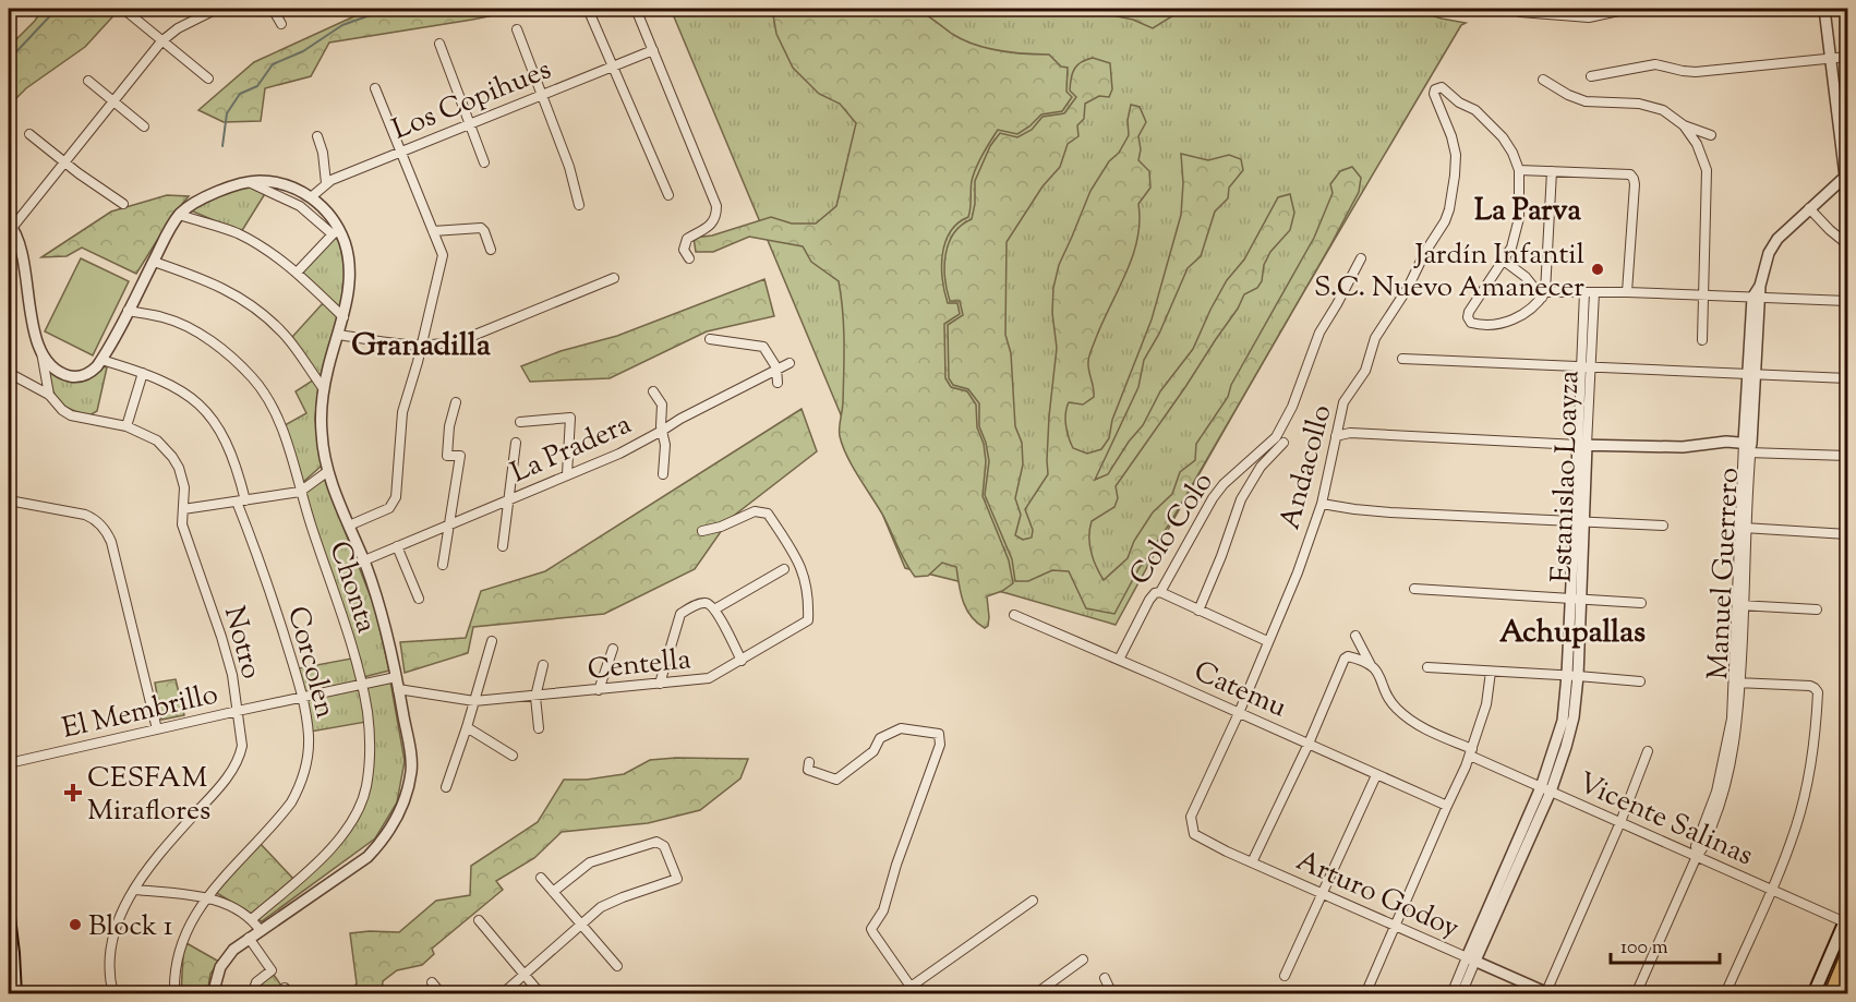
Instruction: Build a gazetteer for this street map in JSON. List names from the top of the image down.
{
  "streets": {
    "street": [
      "Los Copihues",
      "La Pradera",
      "Andacollo",
      "Estanislao Loayza",
      "Colo Colo",
      "Manuel Guerrero",
      "Chonta",
      "Notro",
      "Corcolen",
      "Centella",
      "Catemu",
      "El Membrillo",
      "Vicente Salinas",
      "Arturo Godoy"
    ]
  },
  "crossings": [
    ["Andacollo", "Catemu"],
    ["Andacollo", "Arturo Godoy"],
    ["Estanislao Loayza", "Vicente Salinas"],
    ["Estanislao Loayza", "Arturo Godoy"],
    ["Colo Colo", "Catemu"],
    ["Manuel Guerrero", "Vicente Salinas"],
    ["Chonta", "El Membrillo"],
    ["Notro", "El Membrillo"],
    ["Corcolen", "El Membrillo"]
  ],
  "districts": ["La Parva", "Granadilla", "Achupallas"],
  "places": {
    "other": ["Jardín Infantil S.C. Nuevo Amanecer", "Block 1"],
    "health": ["CESFAM Miraflores"]
  },
  "scale_bar": "100 m"
}
